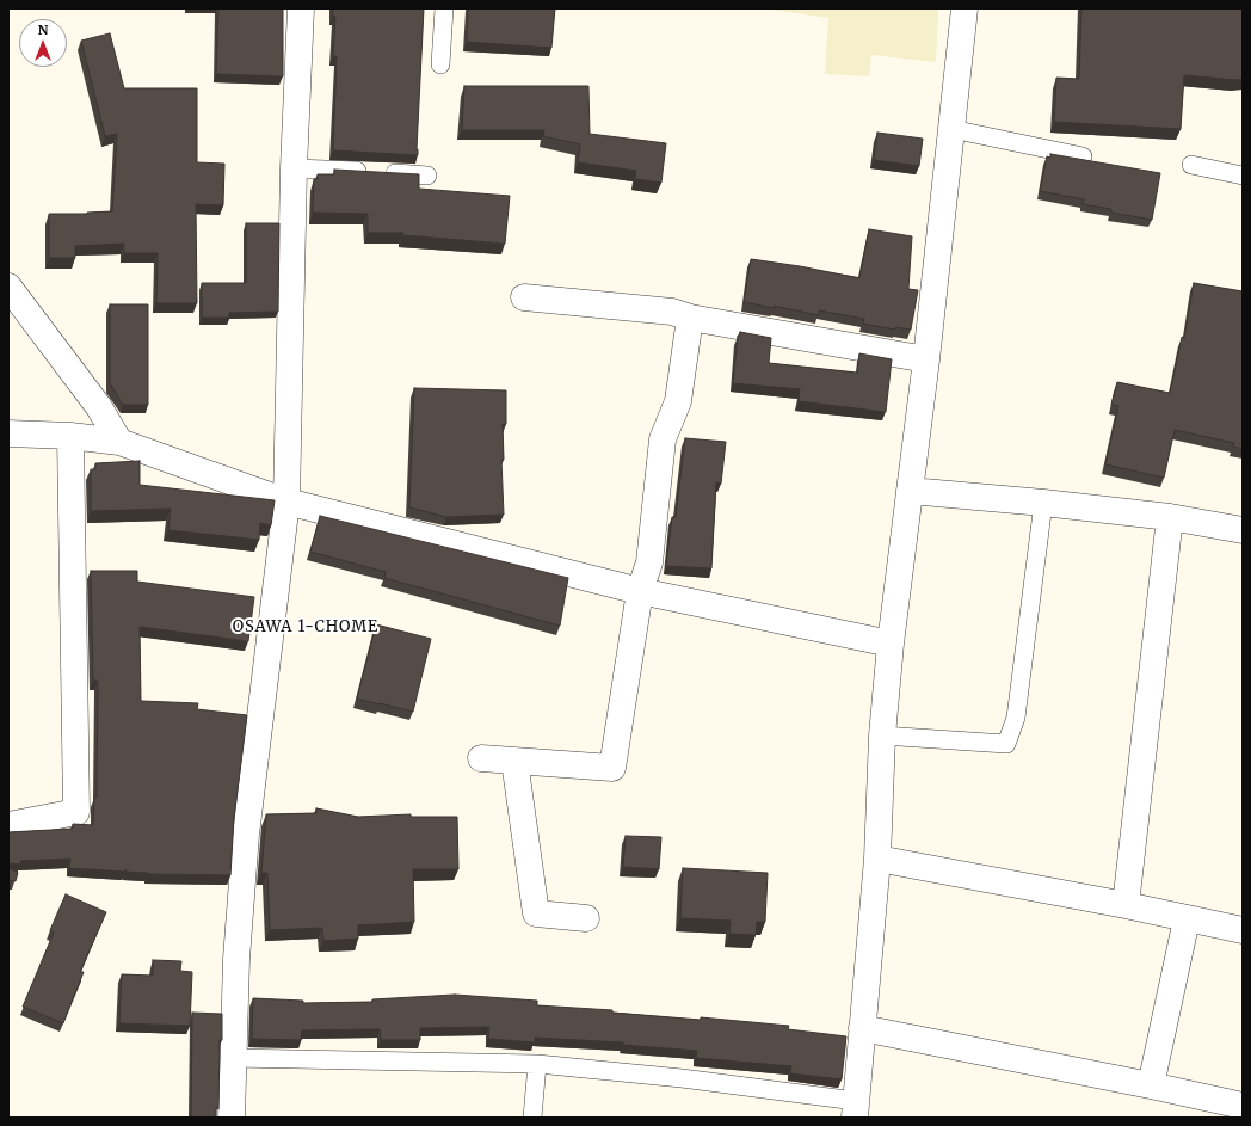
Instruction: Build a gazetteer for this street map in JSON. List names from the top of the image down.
{
  "districts": ["OSAWA 1-CHOME"],
  "north": "top"
}
